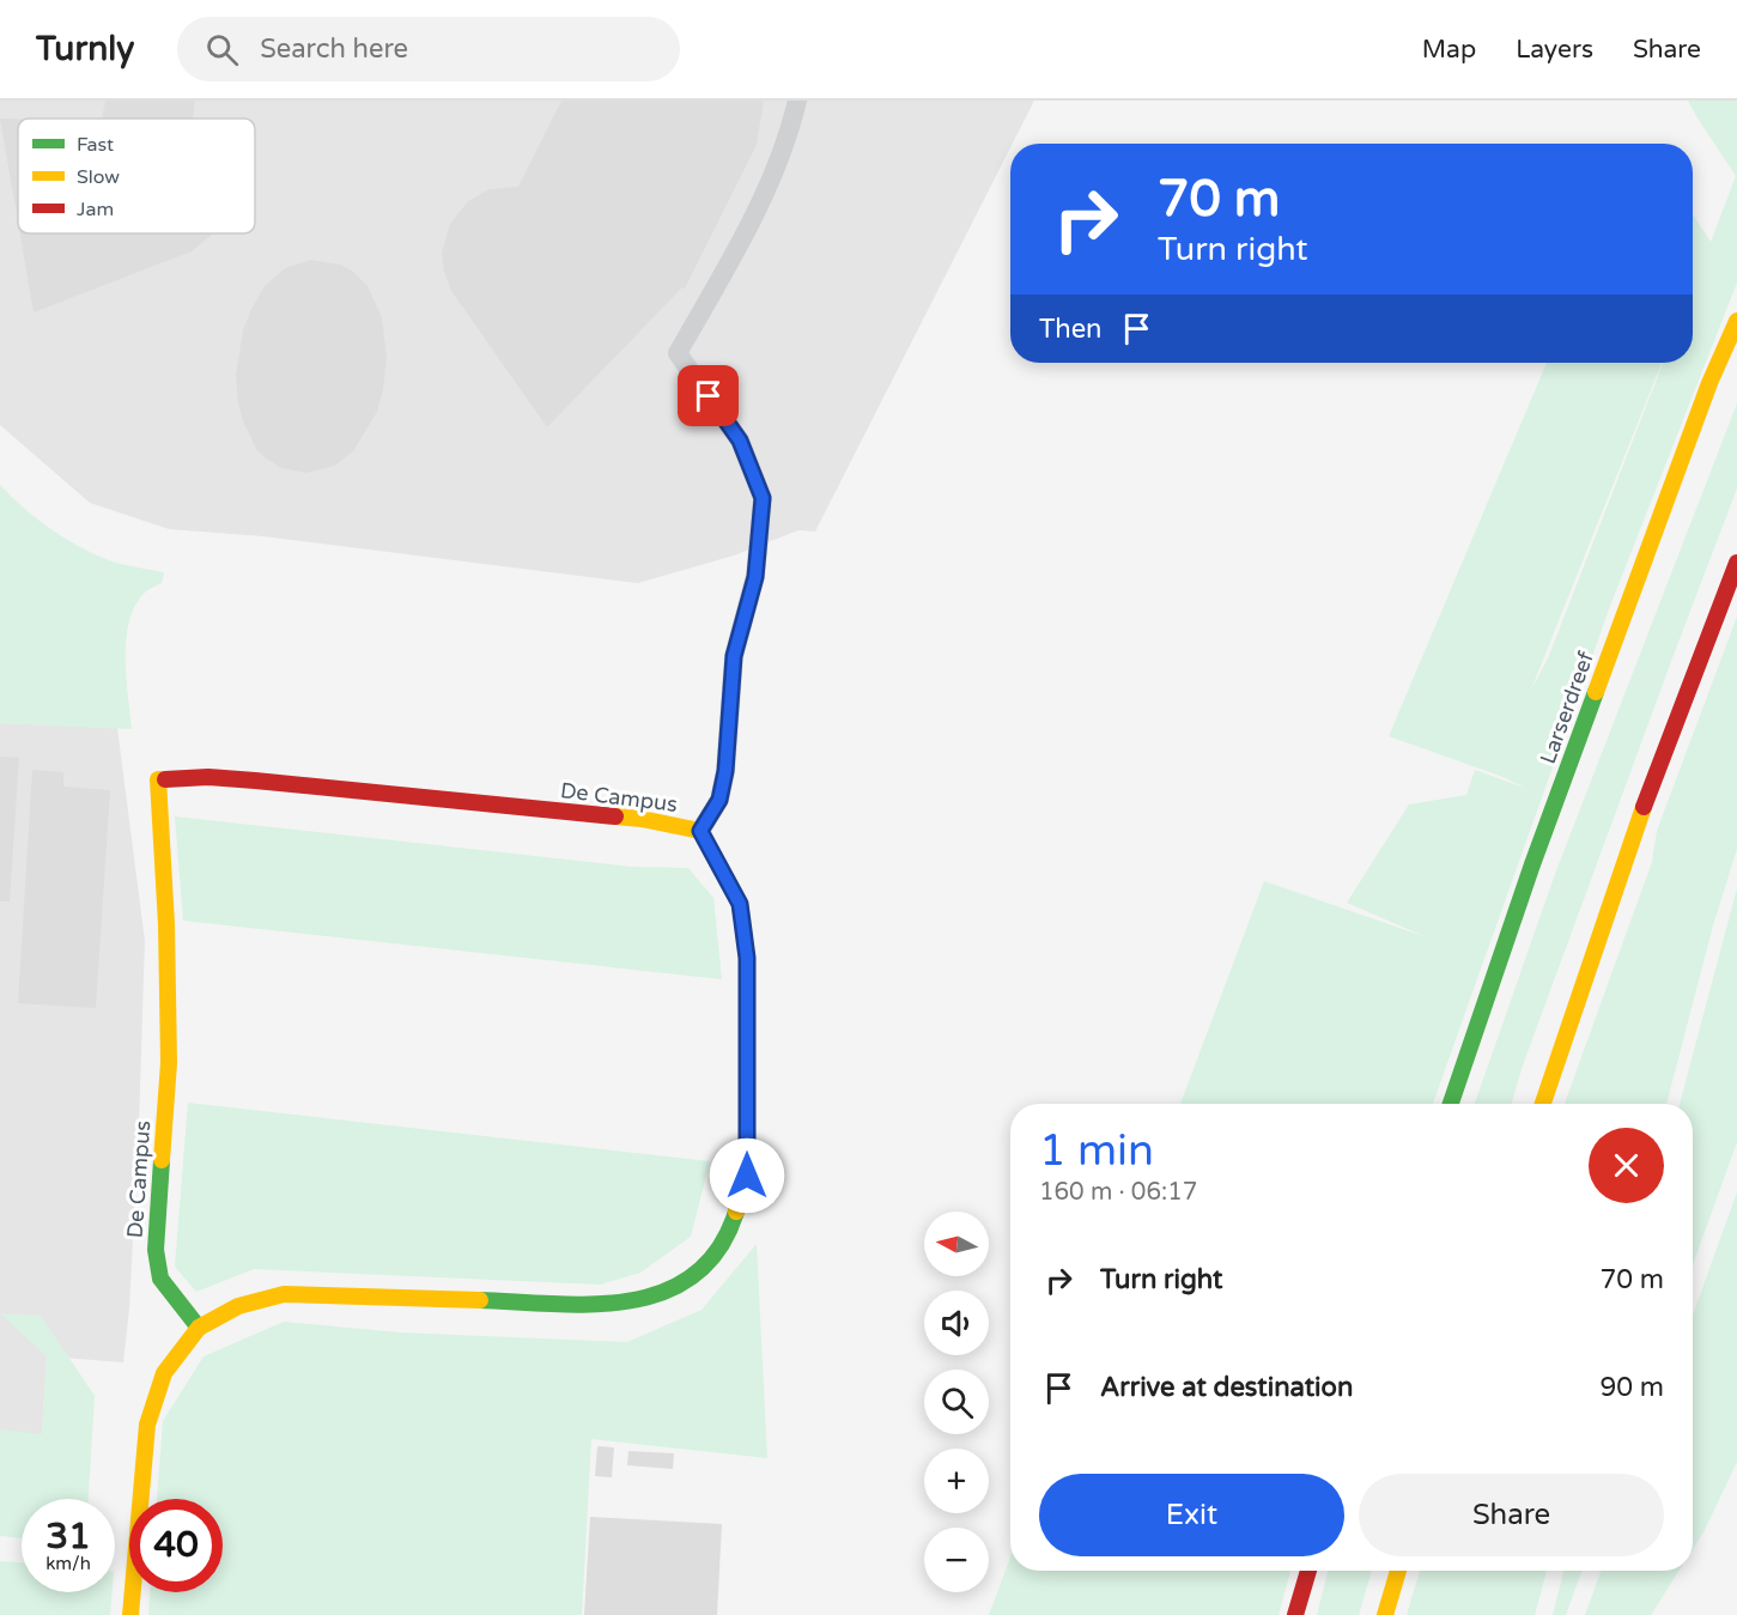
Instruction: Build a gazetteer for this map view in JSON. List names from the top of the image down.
{
  "streets": {
    "street": ["Larserdreef", "De Campus"]
  },
  "legend": ["Fast", "Slow", "Jam"],
  "north": "left",
  "page": {
    "header": "Turnly",
    "search": "Search here",
    "nav": ["Map", "Layers", "Share"],
    "turn": ["70 m", "Turn right"],
    "then": "Then",
    "heading": ["1 min", "160 m · 06:17"],
    "map_buttons": ["+", "−"],
    "list": [
      {
        "name": "Turn right",
        "value": "70 m"
      },
      {
        "name": "Arrive at destination",
        "value": "90 m"
      }
    ],
    "buttons": ["Exit", "Share"],
    "speed": "31 km/h",
    "limit": "40"
  }
}
